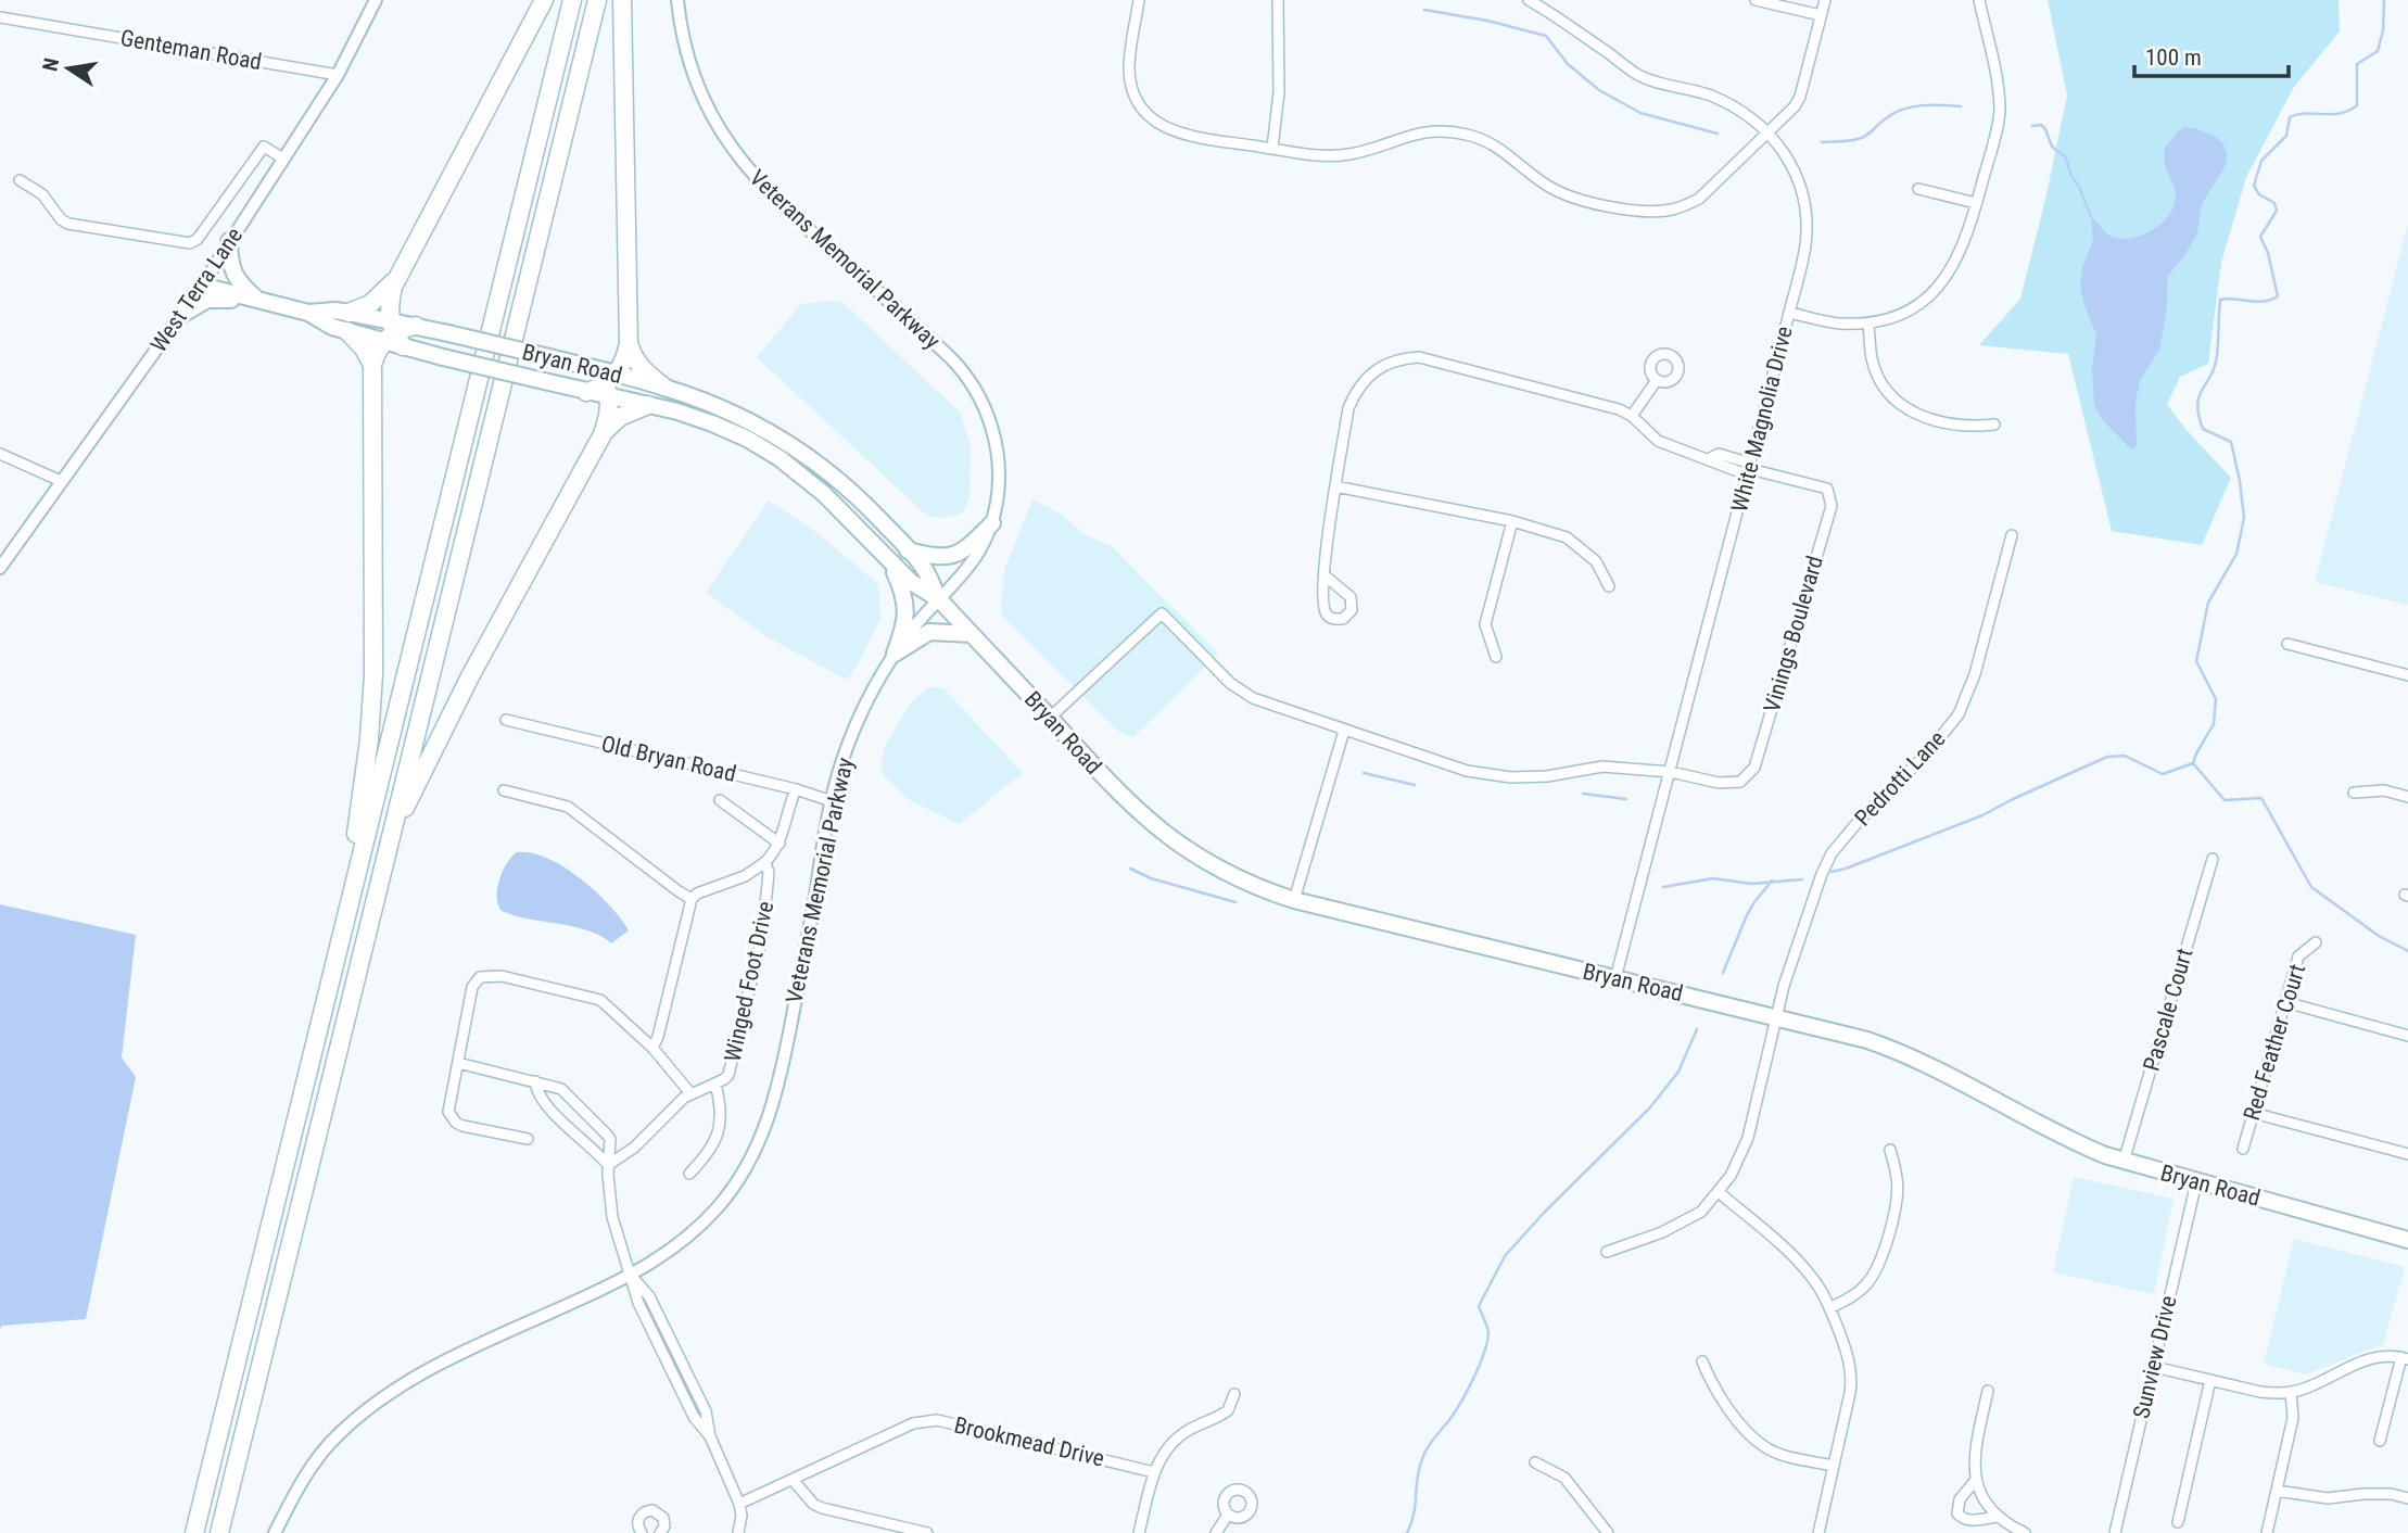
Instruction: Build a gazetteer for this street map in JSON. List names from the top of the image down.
{
  "streets": {
    "main road": ["Bryan Road"],
    "street": [
      "Genteman Road",
      "Veterans Memorial Parkway",
      "West Terra Lane",
      "White Magnolia Drive",
      "Vinings Boulevard",
      "Old Bryan Road",
      "Pedrotti Lane",
      "Winged Foot Drive",
      "Pascale Court",
      "Red Feather Court",
      "Sunview Drive",
      "Brookmead Drive"
    ]
  },
  "crossings": [
    ["Genteman Road", "West Terra Lane"],
    ["Veterans Memorial Parkway", "Bryan Road"],
    ["Veterans Memorial Parkway", "Old Bryan Road"],
    ["West Terra Lane", "Bryan Road"],
    ["Bryan Road", "White Magnolia Drive"],
    ["Bryan Road", "Pedrotti Lane"],
    ["Bryan Road", "Pascale Court"],
    ["Bryan Road", "Sunview Drive"],
    ["White Magnolia Drive", "Vinings Boulevard"]
  ],
  "scale_bar": "100 m",
  "north": "left"
}
